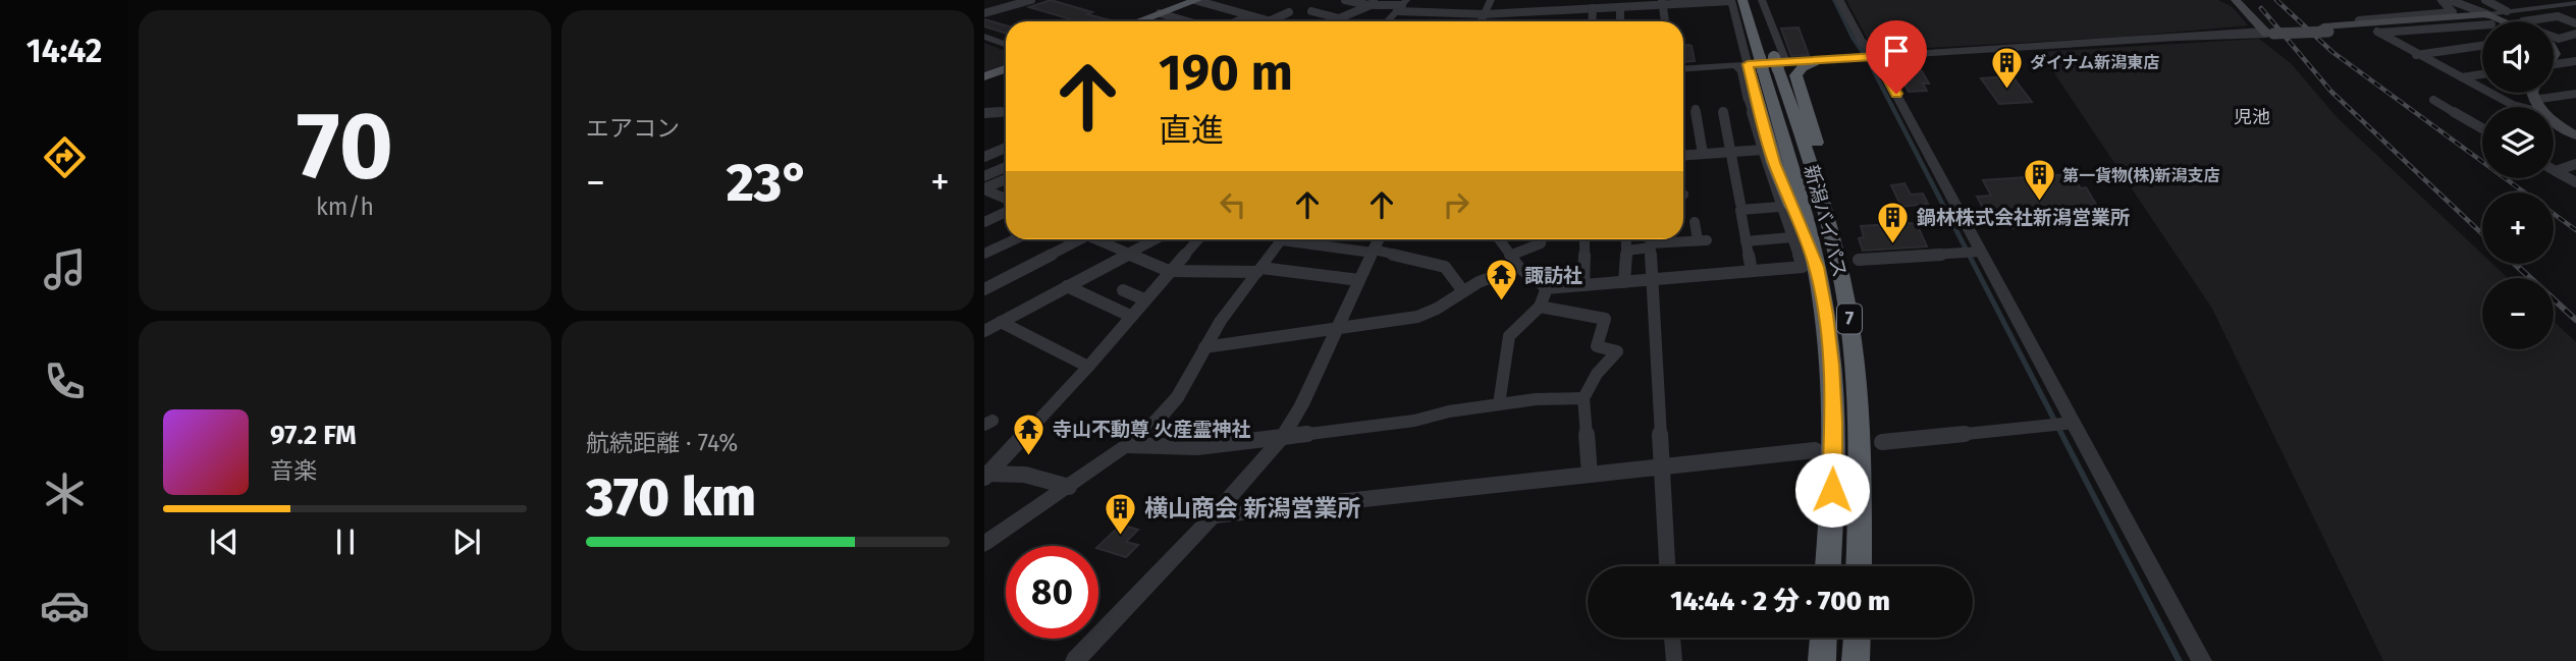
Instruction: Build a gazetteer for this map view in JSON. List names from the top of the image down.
{
  "streets": {
    "highway": ["新潟バイパス", "7"]
  },
  "districts": ["児池"],
  "places": {
    "building": [
      "ダイナム新潟東店",
      "第一貨物(株)新潟支店",
      "鍋林株式会社新潟営業所",
      "横山商会 新潟営業所"
    ],
    "temple": ["諏訪社", "寺山不動尊 火産霊神社"]
  },
  "page": {
    "tabs": "14:42",
    "tile": [
      ["70", "km/h"],
      "エアコン",
      ["航続距離 · 74%", "370 km"]
    ],
    "map_buttons": ["+", "−"],
    "turn": ["190 m", "直進"],
    "heat": ["−", "23°", "+"],
    "song": ["97.2 FM", "音楽"],
    "limit": "80",
    "trip": "14:44 · 2 分 · 700 m"
  }
}
